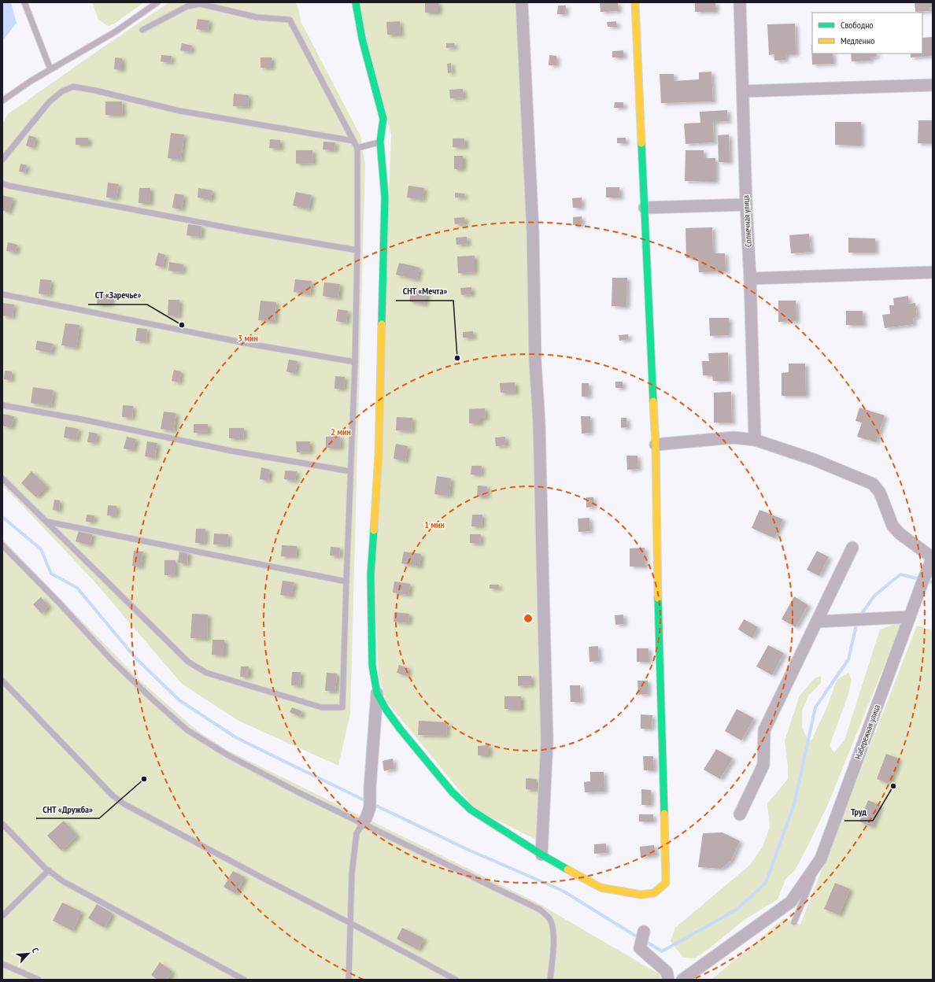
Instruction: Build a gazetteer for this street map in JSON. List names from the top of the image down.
{
  "streets": {
    "street": ["Солнечная улица", "Набережная улица"]
  },
  "places": [
    "СТ «Заречье»",
    "СНТ «Мечта»",
    "СНТ «Дружба»",
    "Труд"
  ],
  "legend": ["Свободно", "Медленно"],
  "north": "top right",
  "rings": ["3 мин", "2 мин", "1 мин"]
}
